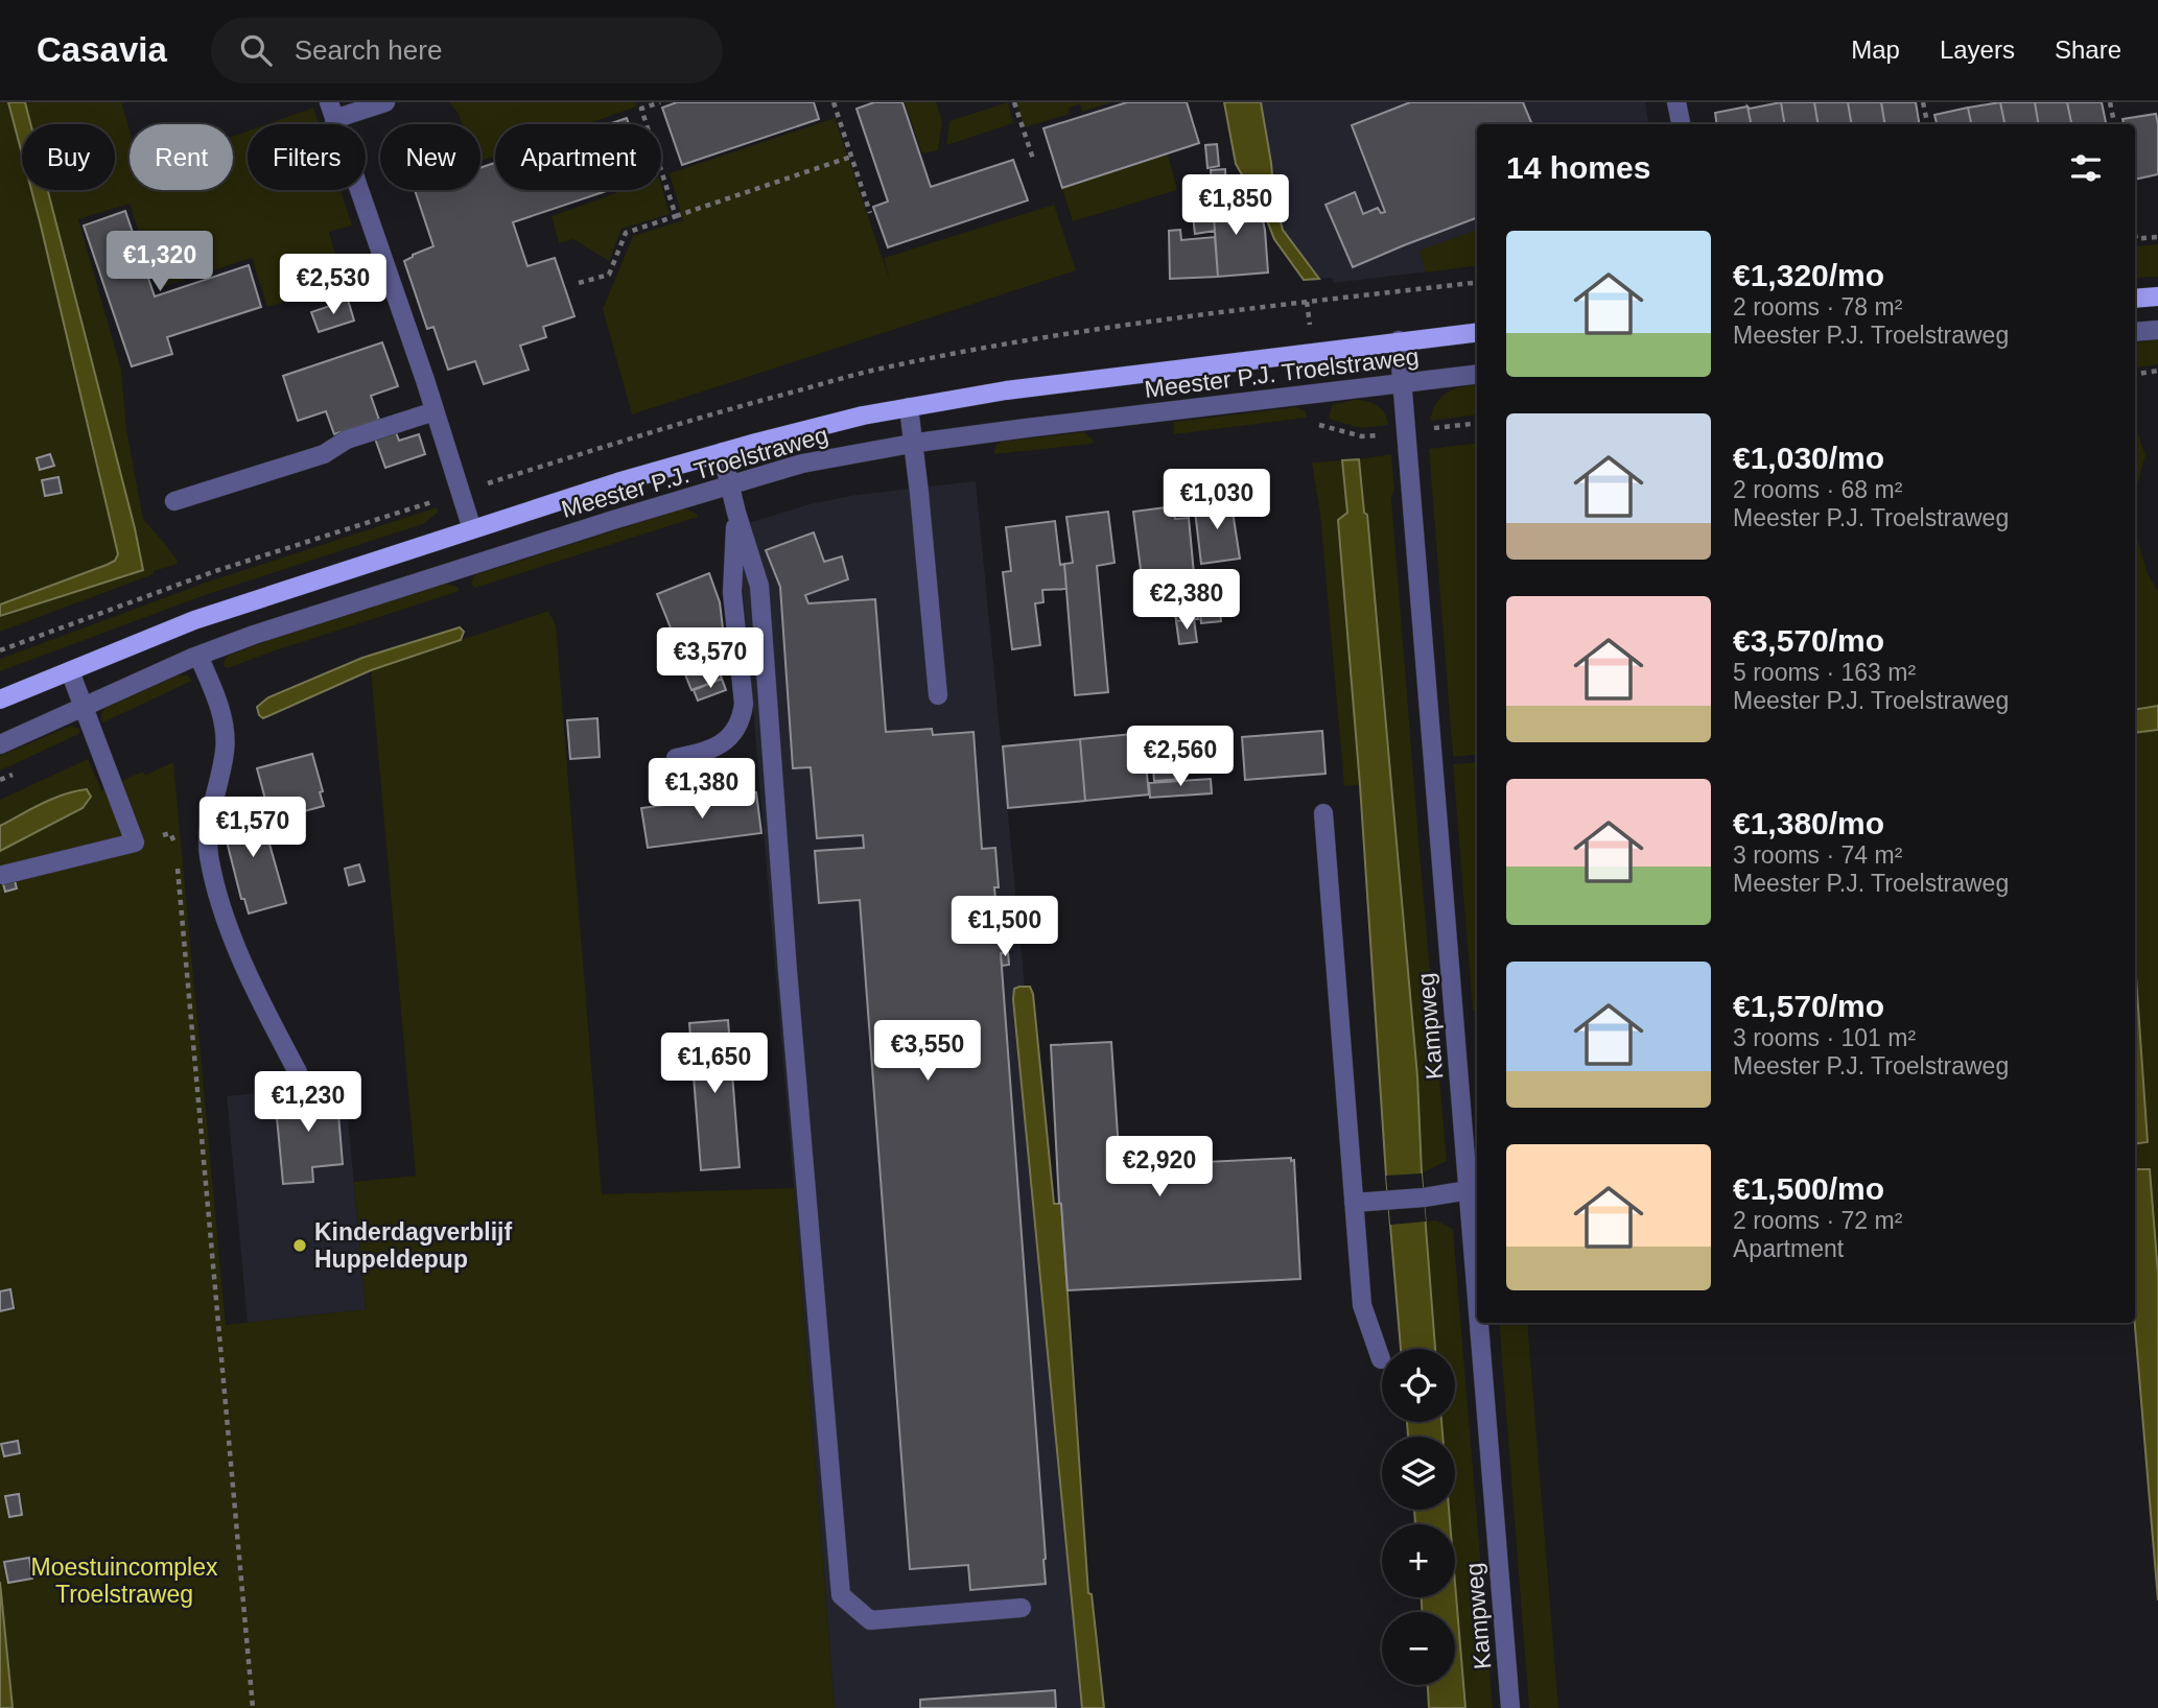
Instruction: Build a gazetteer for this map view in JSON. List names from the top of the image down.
{
  "streets": {
    "main road": ["Meester P.J. Troelstraweg"],
    "street": ["Kampweg"]
  },
  "crossings": [
    ["Meester P.J. Troelstraweg", "Kampweg"]
  ],
  "parks": ["Moestuincomplex Troelstraweg"],
  "places": ["Kinderdagverblijf Huppeldepup"],
  "page": {
    "header": "Casavia",
    "search": "Search here",
    "nav": ["Map", "Layers", "Share"],
    "chip": [
      "Buy",
      "Rent",
      "Filters",
      "New",
      "Apartment"
    ],
    "heading": "14 homes",
    "price": [
      "€1,850",
      "€1,320",
      "€2,530",
      "€1,030",
      "€2,380",
      "€3,570",
      "€2,560",
      "€1,380",
      "€1,570",
      "€1,500",
      "€3,550",
      "€1,650",
      "€1,230",
      "€2,920"
    ],
    "list": [
      {
        "name": "€1,320/mo",
        "note": "2 rooms · 78 m² · Meester P.J. Troelstraweg"
      },
      {
        "name": "€1,030/mo",
        "note": "2 rooms · 68 m² · Meester P.J. Troelstraweg"
      },
      {
        "name": "€3,570/mo",
        "note": "5 rooms · 163 m² · Meester P.J. Troelstraweg"
      },
      {
        "name": "€1,380/mo",
        "note": "3 rooms · 74 m² · Meester P.J. Troelstraweg"
      },
      {
        "name": "€1,570/mo",
        "note": "3 rooms · 101 m² · Meester P.J. Troelstraweg"
      },
      {
        "name": "€1,500/mo",
        "note": "2 rooms · 72 m² · Apartment"
      }
    ],
    "map_buttons": ["+", "−"]
  }
}
